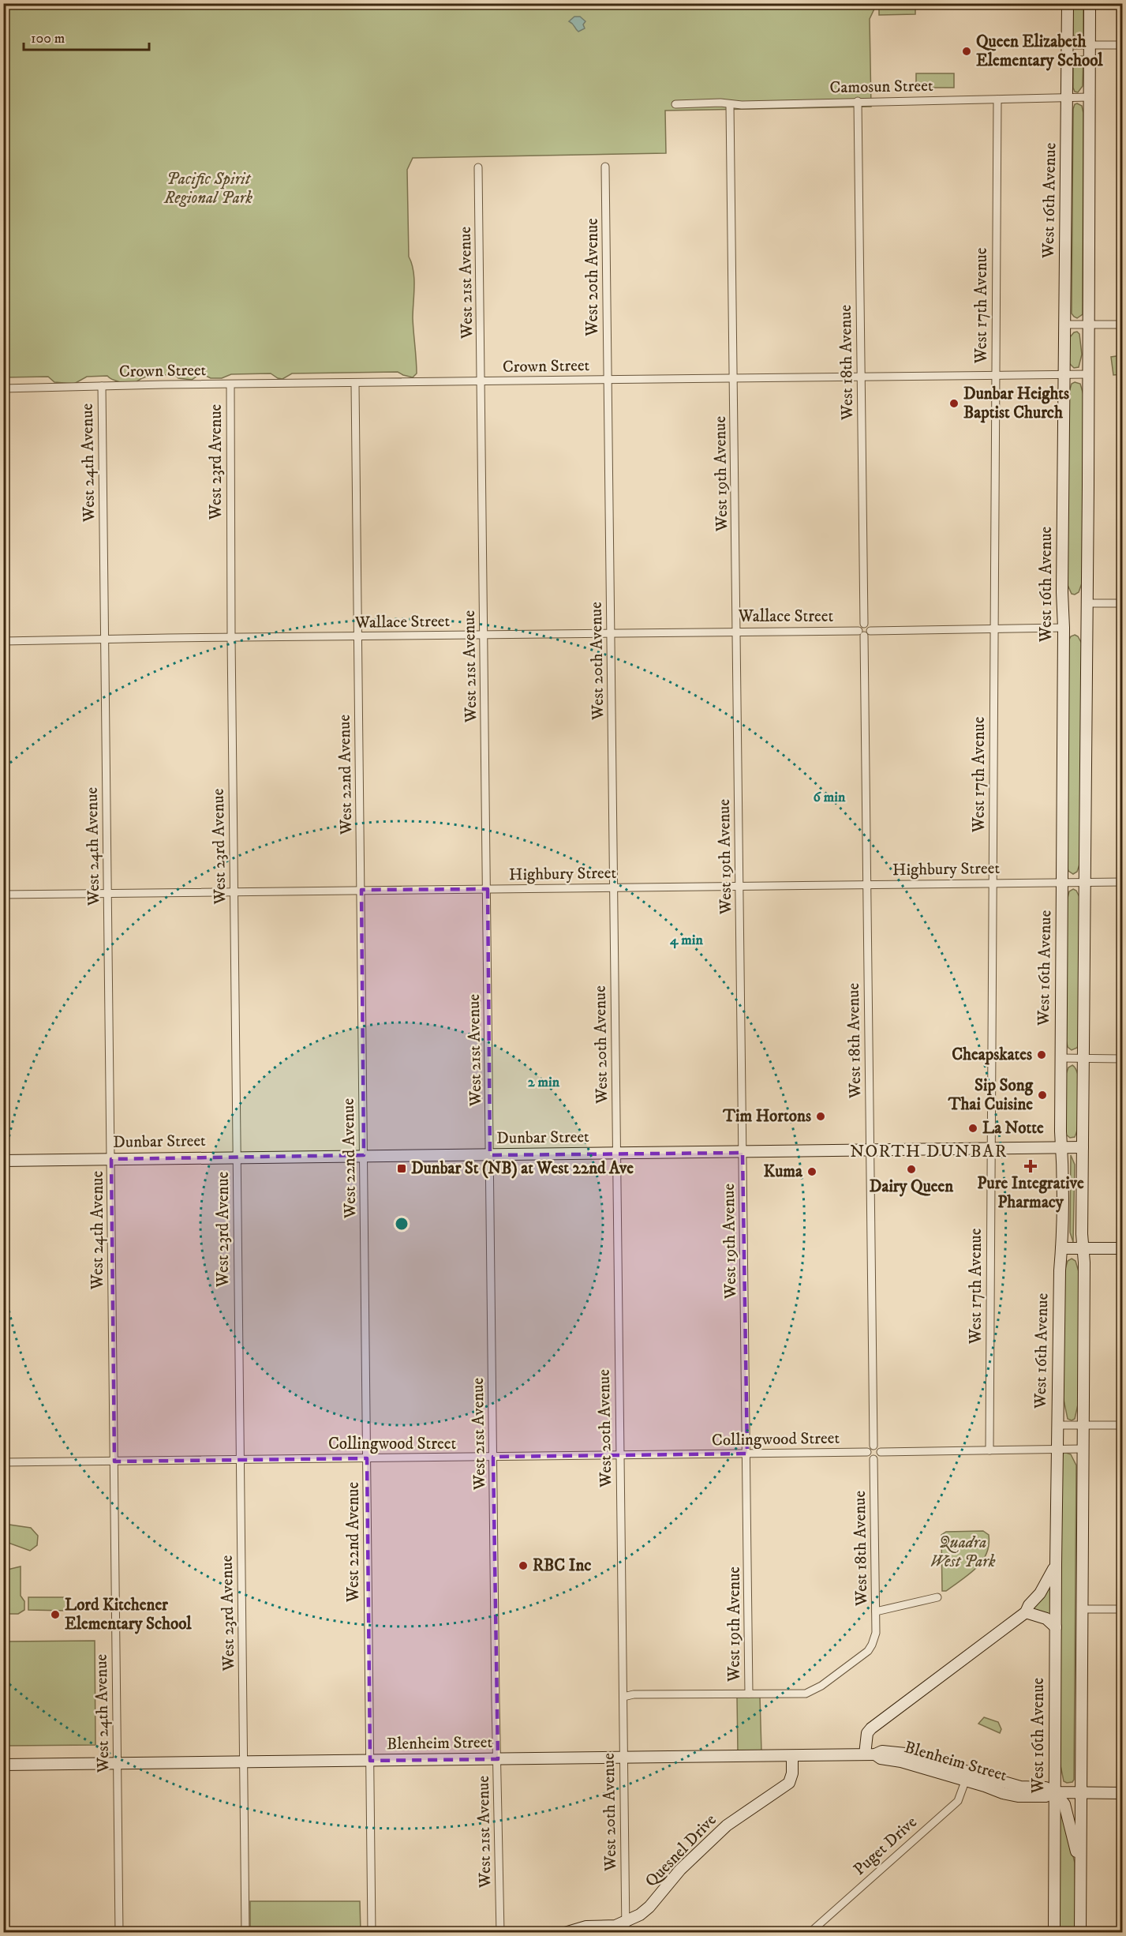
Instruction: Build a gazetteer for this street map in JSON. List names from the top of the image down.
{
  "streets": {
    "main road": [
      "West 16th Avenue",
      "Dunbar Street",
      "Blenheim Street",
      "Quesnel Drive"
    ],
    "street": [
      "Camosun Street",
      "West 20th Avenue",
      "West 21st Avenue",
      "West 17th Avenue",
      "West 18th Avenue",
      "Crown Street",
      "West 23rd Avenue",
      "West 24th Avenue",
      "West 19th Avenue",
      "Wallace Street",
      "West 22nd Avenue",
      "Highbury Street",
      "Collingwood Street",
      "Puget Drive"
    ]
  },
  "crossings": [
    ["Camosun Street", "West 16th Avenue"],
    ["Camosun Street", "West 17th Avenue"],
    ["Camosun Street", "West 18th Avenue"],
    ["Camosun Street", "West 19th Avenue"],
    ["West 16th Avenue", "Crown Street"],
    ["West 16th Avenue", "Highbury Street"],
    ["West 16th Avenue", "Dunbar Street"],
    ["West 16th Avenue", "Blenheim Street"],
    ["West 20th Avenue", "Crown Street"],
    ["West 20th Avenue", "Wallace Street"],
    ["West 20th Avenue", "Highbury Street"],
    ["West 20th Avenue", "Dunbar Street"],
    ["West 20th Avenue", "Collingwood Street"],
    ["West 20th Avenue", "Blenheim Street"],
    ["West 20th Avenue", "Quesnel Drive"],
    ["West 21st Avenue", "Crown Street"],
    ["West 21st Avenue", "Wallace Street"],
    ["West 21st Avenue", "Highbury Street"],
    ["West 21st Avenue", "Dunbar Street"],
    ["West 21st Avenue", "Collingwood Street"],
    ["West 21st Avenue", "Blenheim Street"],
    ["West 17th Avenue", "Crown Street"],
    ["West 17th Avenue", "Highbury Street"],
    ["West 17th Avenue", "Dunbar Street"],
    ["West 18th Avenue", "Crown Street"],
    ["West 18th Avenue", "West 19th Avenue"],
    ["West 18th Avenue", "Wallace Street"],
    ["West 18th Avenue", "Highbury Street"],
    ["West 18th Avenue", "Dunbar Street"],
    ["West 18th Avenue", "Collingwood Street"],
    ["Crown Street", "West 23rd Avenue"],
    ["Crown Street", "West 24th Avenue"],
    ["Crown Street", "West 19th Avenue"],
    ["Crown Street", "West 22nd Avenue"],
    ["West 23rd Avenue", "Wallace Street"],
    ["West 23rd Avenue", "Highbury Street"],
    ["West 23rd Avenue", "Dunbar Street"],
    ["West 23rd Avenue", "Collingwood Street"],
    ["West 23rd Avenue", "Blenheim Street"],
    ["West 24th Avenue", "Wallace Street"],
    ["West 24th Avenue", "Highbury Street"],
    ["West 24th Avenue", "Dunbar Street"],
    ["West 24th Avenue", "Collingwood Street"],
    ["West 24th Avenue", "Blenheim Street"],
    ["West 19th Avenue", "Wallace Street"],
    ["West 19th Avenue", "Highbury Street"],
    ["West 19th Avenue", "Dunbar Street"],
    ["West 19th Avenue", "Collingwood Street"],
    ["Wallace Street", "West 22nd Avenue"],
    ["West 22nd Avenue", "Highbury Street"],
    ["West 22nd Avenue", "Dunbar Street"],
    ["West 22nd Avenue", "Collingwood Street"],
    ["West 22nd Avenue", "Blenheim Street"],
    ["Blenheim Street", "Puget Drive"],
    ["Blenheim Street", "Quesnel Drive"]
  ],
  "districts": ["NORTH DUNBAR"],
  "parks": ["Pacific Spirit Regional Park", "Quadra West Park"],
  "places": {
    "other": [
      "Queen Elizabeth Elementary School",
      "Dunbar Heights Baptist Church",
      "Cheapskates",
      "Sip Song Thai Cuisine",
      "Tim Hortons",
      "La Notte",
      "Dairy Queen",
      "Kuma",
      "RBC Inc",
      "Lord Kitchener Elementary School"
    ],
    "health": ["Pure Integrative Pharmacy"],
    "transit": ["Dunbar St (NB) at West 22nd Ave"]
  },
  "scale_bar": "100 m",
  "rings": ["6 min", "4 min", "2 min"]
}
